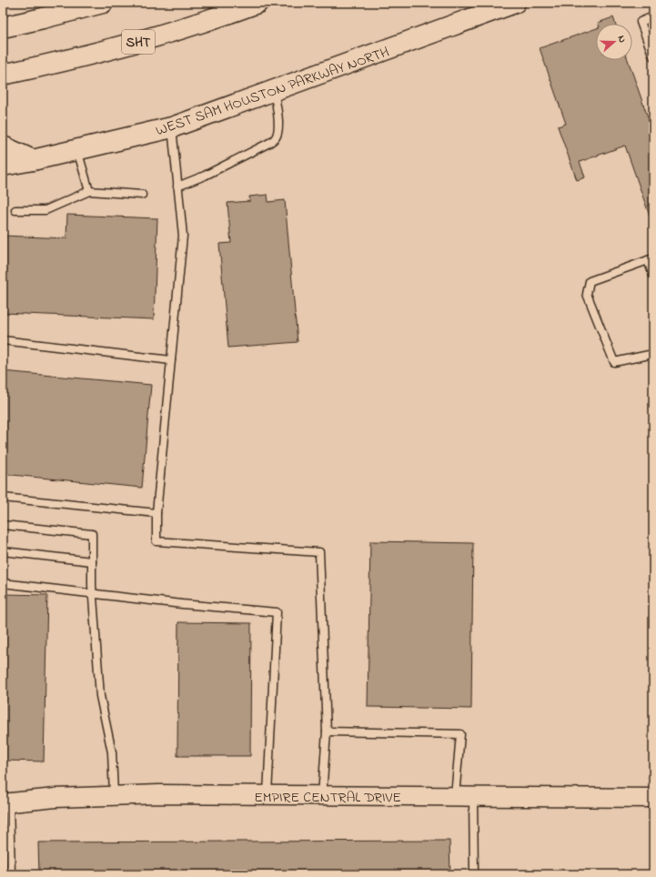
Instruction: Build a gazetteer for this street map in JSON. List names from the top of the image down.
{
  "streets": {
    "main road": ["SHT", "WEST SAM HOUSTON PARKWAY NORTH"],
    "street": ["EMPIRE CENTRAL DRIVE"]
  },
  "north": "right"
}
